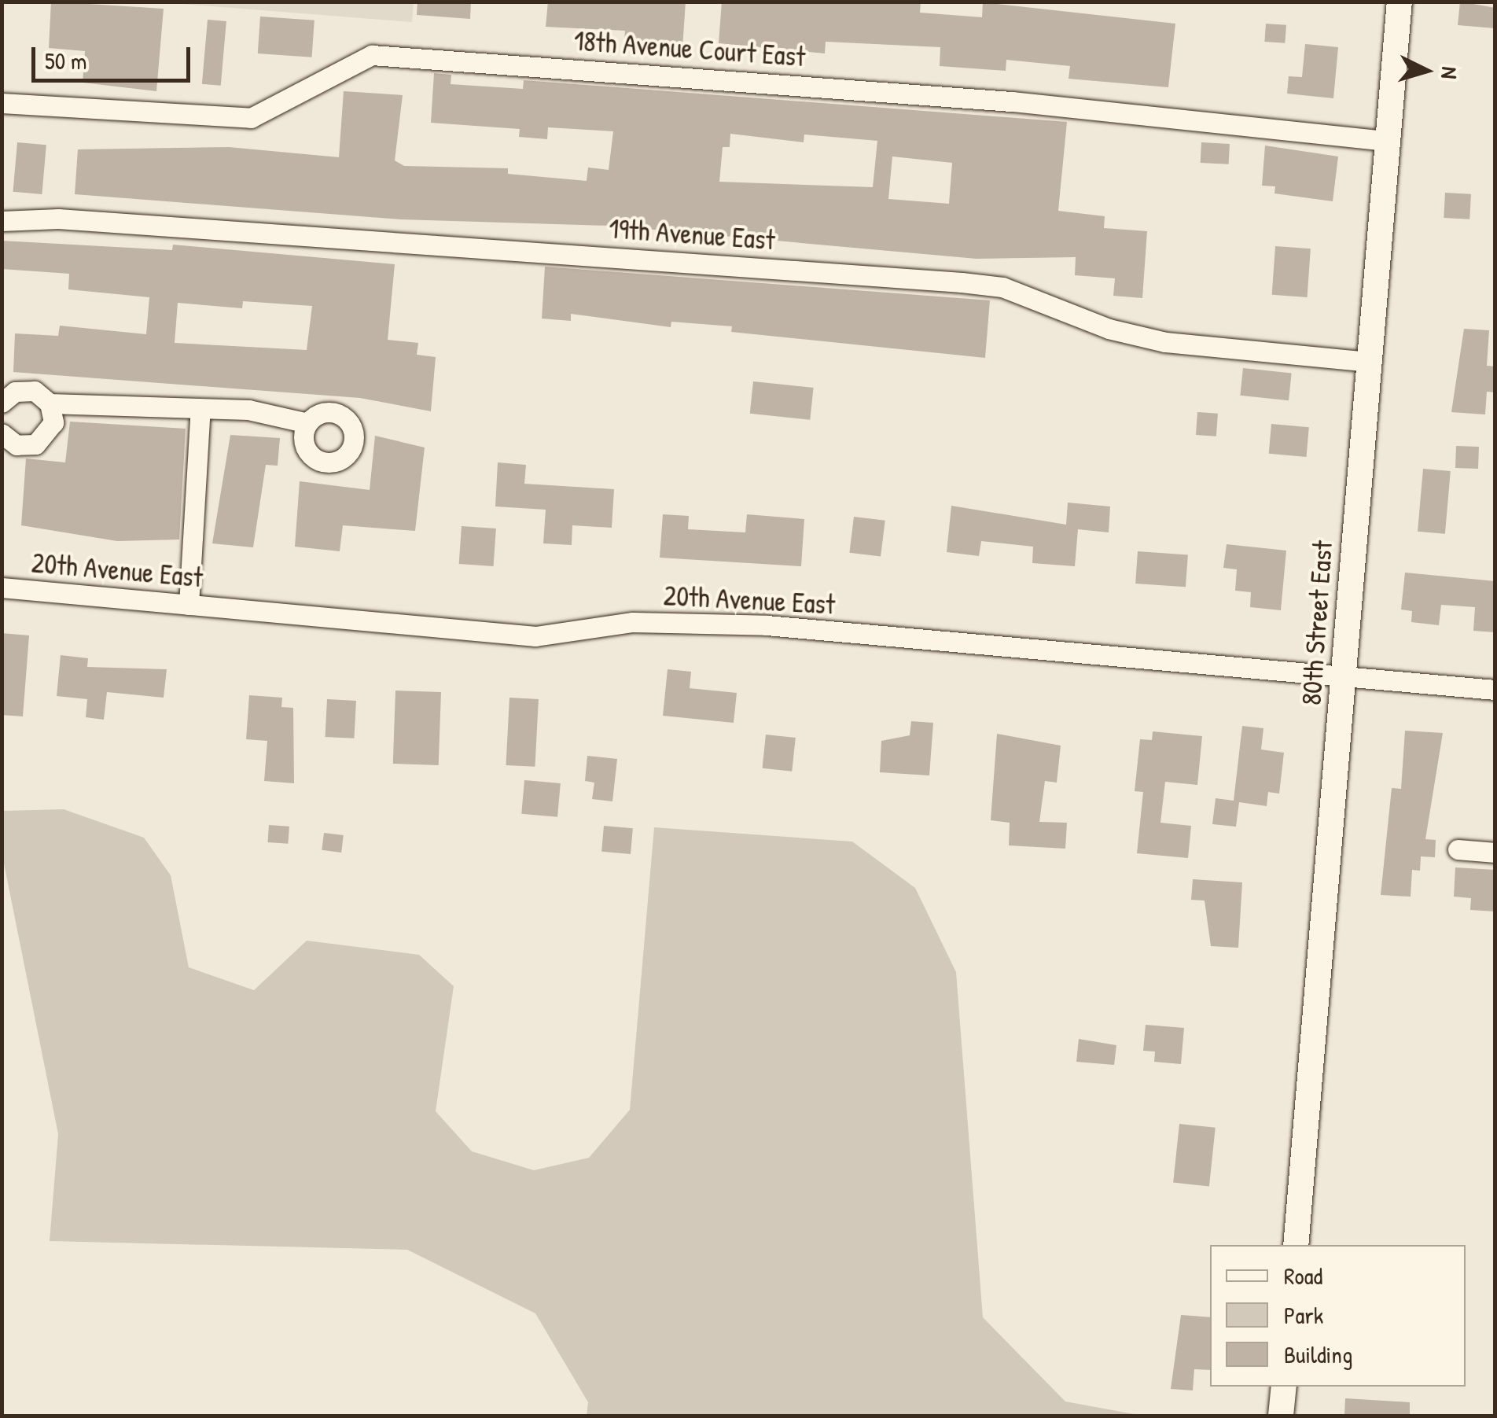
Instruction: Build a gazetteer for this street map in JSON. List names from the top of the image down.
{
  "streets": {
    "street": [
      "18th Avenue Court East",
      "19th Avenue East",
      "20th Avenue East",
      "80th Street East"
    ]
  },
  "crossings": [
    ["18th Avenue Court East", "80th Street East"],
    ["19th Avenue East", "80th Street East"],
    ["20th Avenue East", "80th Street East"]
  ],
  "legend": ["Road", "Park", "Building"],
  "scale_bar": "50 m",
  "north": "right"
}
